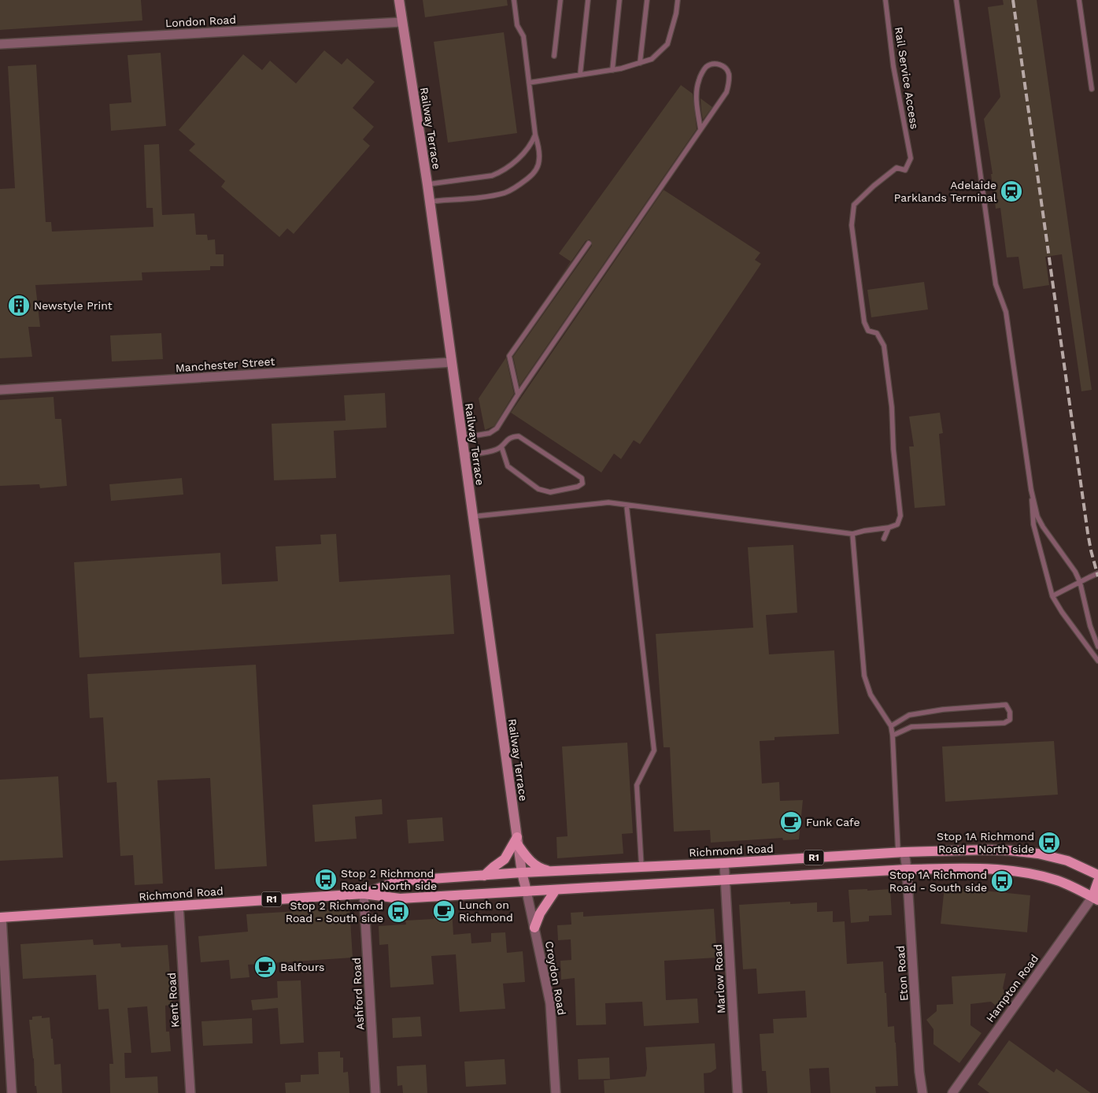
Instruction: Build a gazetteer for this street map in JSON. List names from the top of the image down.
{
  "streets": {
    "main road": ["Railway Terrace", "Richmond Road", "R1"],
    "street": [
      "London Road",
      "Manchester Street",
      "Eton Road",
      "Croydon Road",
      "Marlow Road",
      "Hampton Road",
      "Ashford Road",
      "Kent Road"
    ],
    "lane": ["Rail Service Access"]
  },
  "crossings": [
    ["London Road", "Railway Terrace"],
    ["Railway Terrace", "Manchester Street"],
    ["Railway Terrace", "Richmond Road"],
    ["Railway Terrace", "Croydon Road"],
    ["Richmond Road", "Eton Road"],
    ["Richmond Road", "Croydon Road"],
    ["Richmond Road", "Marlow Road"],
    ["Richmond Road", "Hampton Road"],
    ["Richmond Road", "Ashford Road"],
    ["Richmond Road", "Kent Road"]
  ],
  "places": {
    "station": ["Adelaide Parklands Terminal"],
    "building": ["Newstyle Print"],
    "cafe": ["Funk Cafe", "Lunch on Richmond", "Balfours"],
    "bus stop": [
      "Stop 1A Richmond Road - North side",
      "Stop 2 Richmond Road - North side",
      "Stop 1A Richmond Road - South side",
      "Stop 2 Richmond Road - South side"
    ]
  }
}
